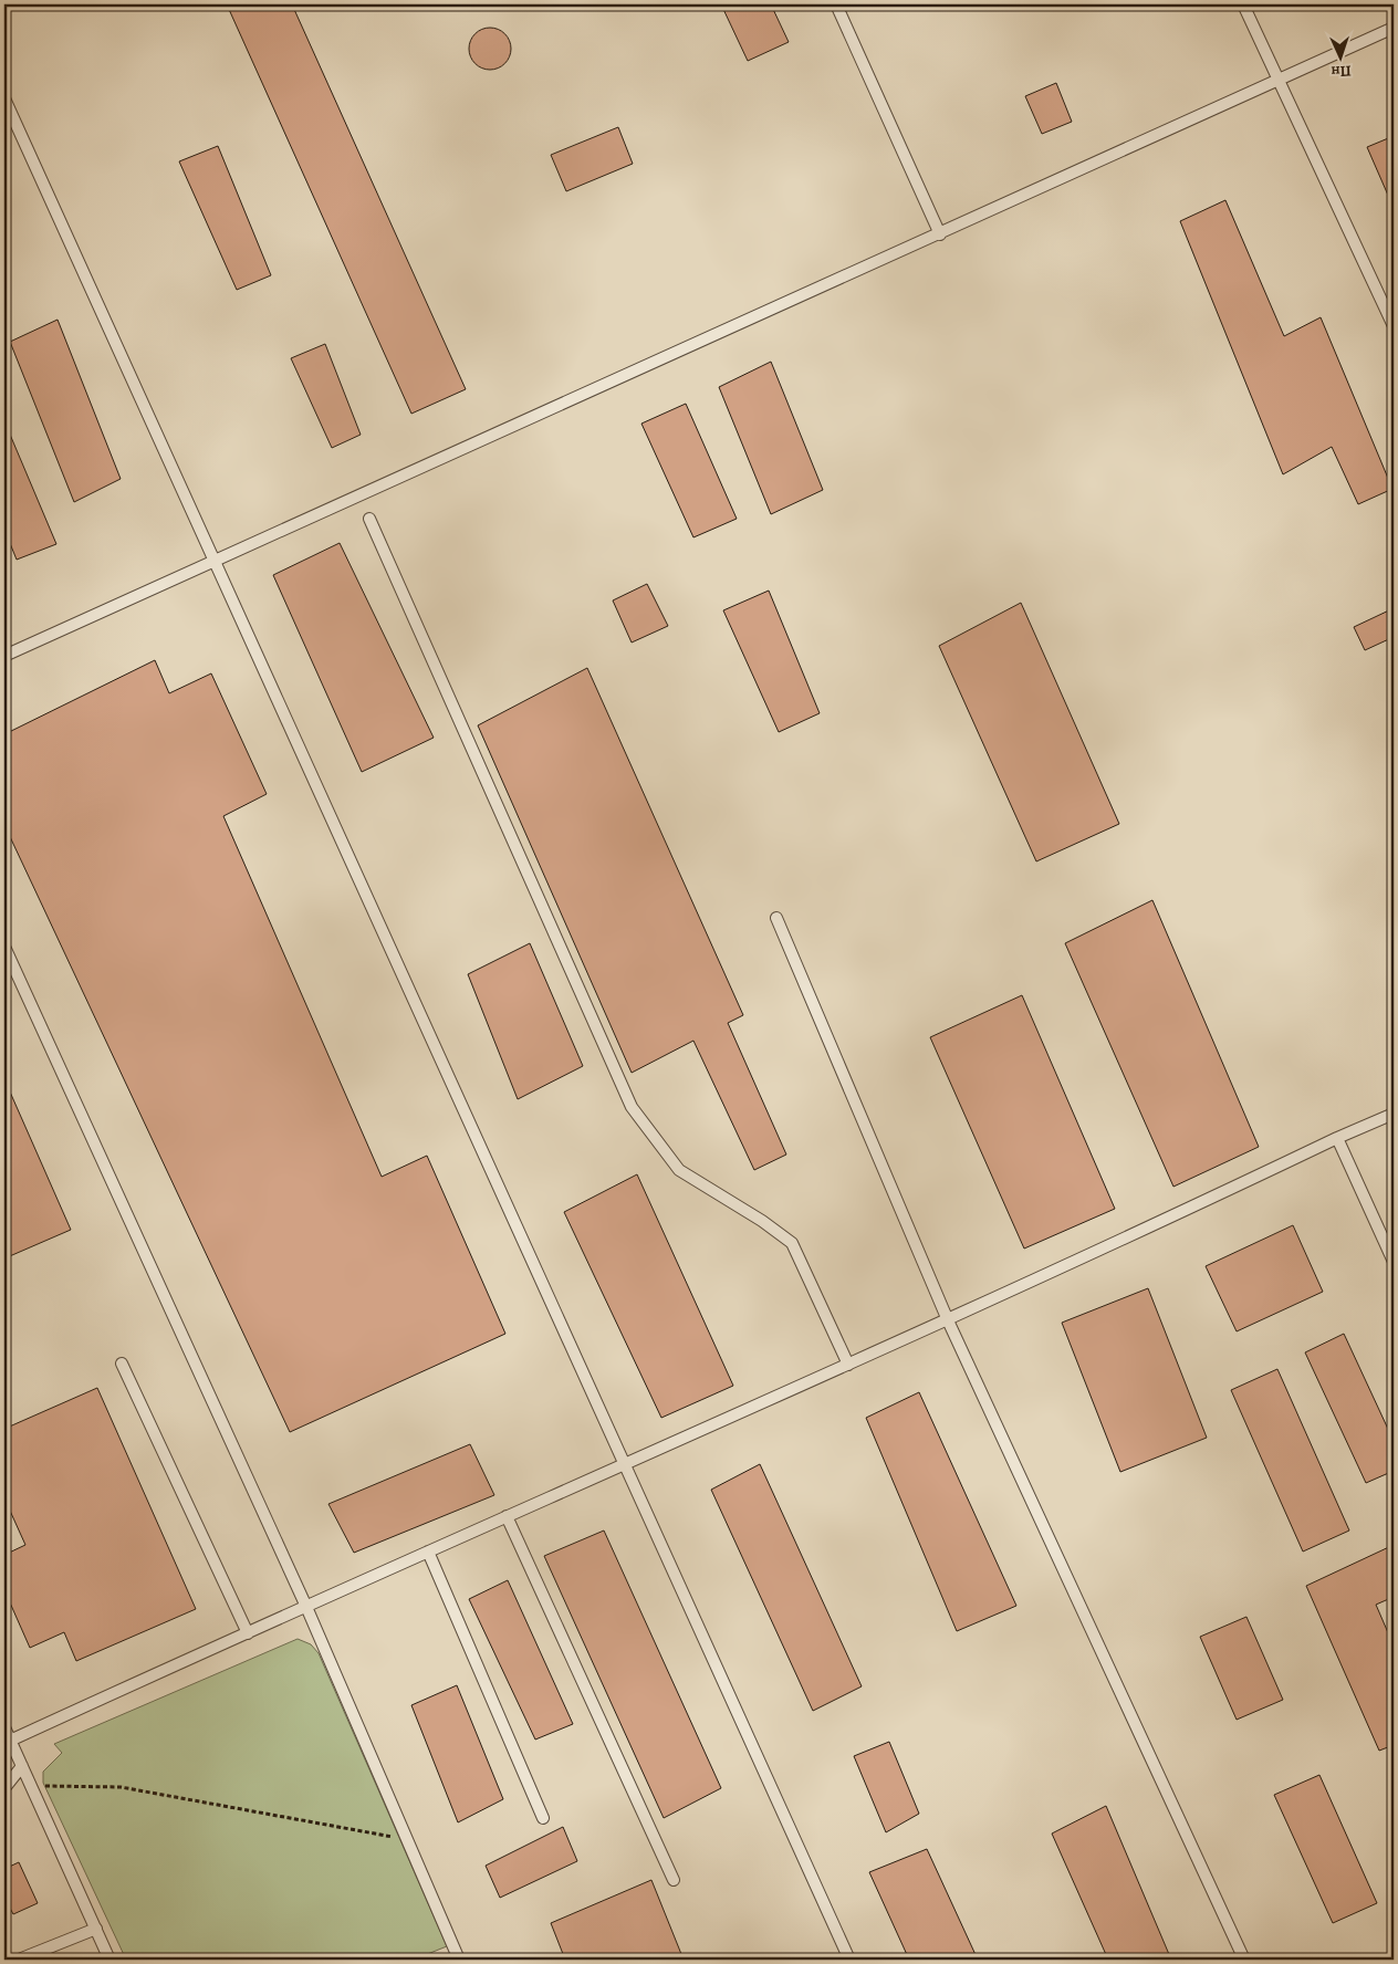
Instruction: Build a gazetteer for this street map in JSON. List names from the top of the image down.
{
  "north": "bottom"
}
